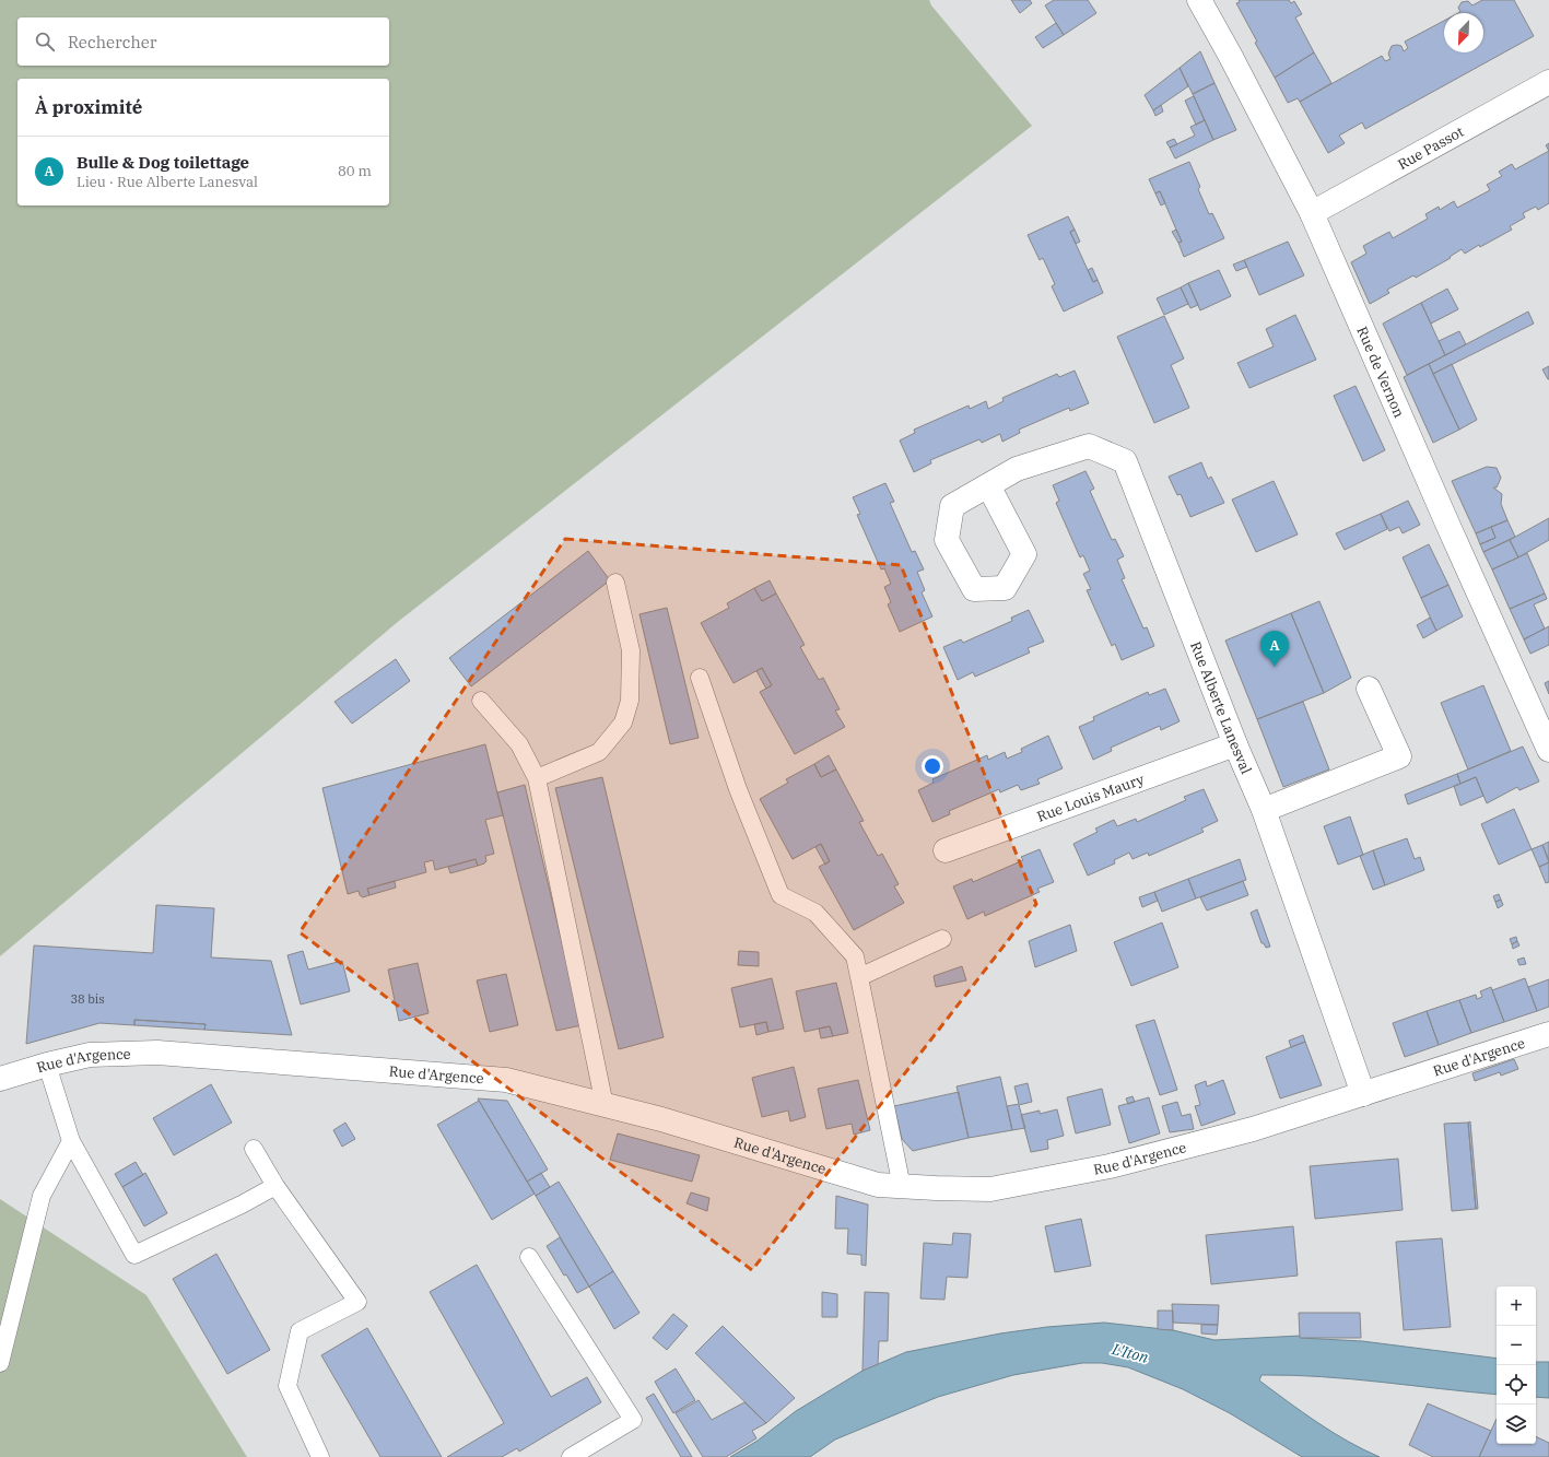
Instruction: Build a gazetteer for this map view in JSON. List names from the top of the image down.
{
  "streets": {
    "street": [
      "Rue Passot",
      "Rue de Vernon",
      "Rue Alberte Lanesval",
      "Rue Louis Maury",
      "Rue d'Argence"
    ]
  },
  "crossings": [
    ["Rue Passot", "Rue de Vernon"],
    ["Rue Alberte Lanesval", "Rue Louis Maury"],
    ["Rue Alberte Lanesval", "Rue d'Argence"]
  ],
  "water": ["L'Iton"],
  "house_numbers": ["38 bis"],
  "north": "bottom left",
  "page": {
    "search": "Rechercher",
    "heading": "À proximité",
    "list": [
      {
        "mark": "A",
        "name": "Bulle & Dog toilettage",
        "note": "Lieu · Rue Alberte Lanesval",
        "value": "80 m"
      }
    ],
    "pins": "A",
    "map_buttons": ["+", "−"]
  }
}
